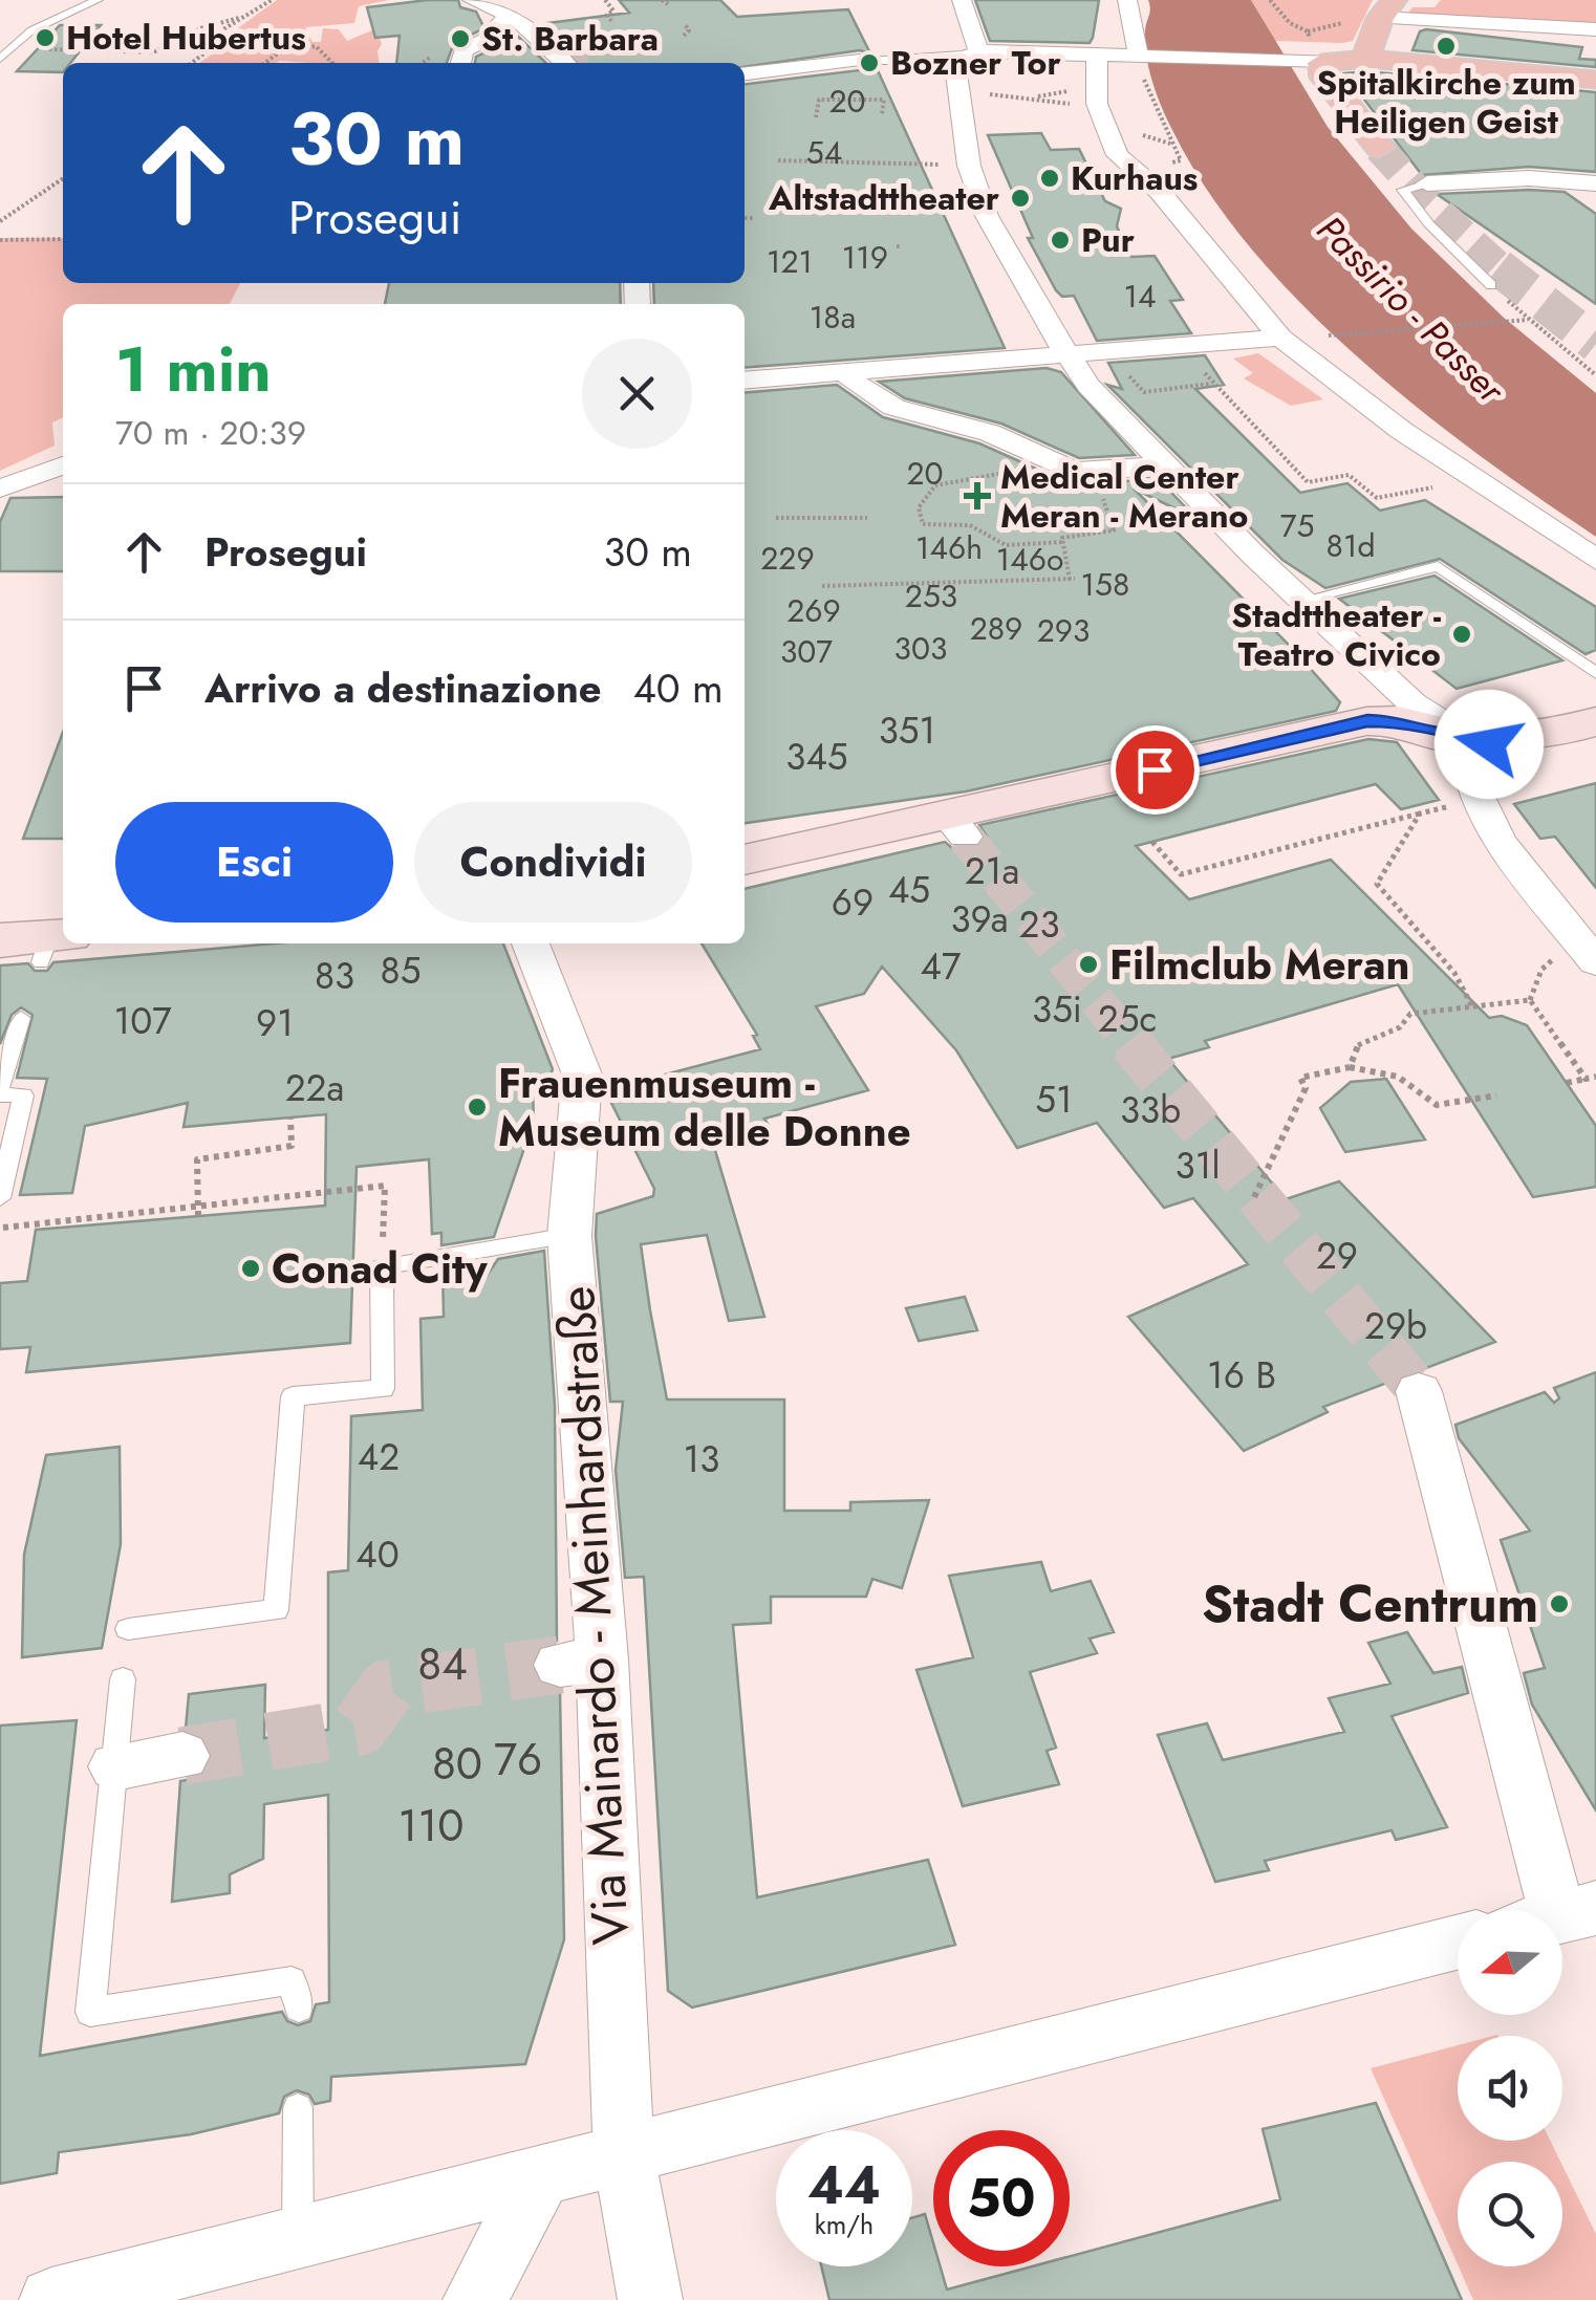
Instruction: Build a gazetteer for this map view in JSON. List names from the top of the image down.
{
  "streets": {
    "street": ["Via Mainardo - Meinhardstraße"]
  },
  "water": ["Passirio - Passer"],
  "places": {
    "other": [
      "Hotel Hubertus",
      "St. Barbara",
      "Spitalkirche zum Heiligen Geist",
      "Bozner Tor",
      "Kurhaus",
      "Altstadttheater",
      "Pur",
      "Stadttheater - Teatro Civico",
      "Filmclub Meran",
      "Frauenmuseum - Museum delle Donne",
      "Conad City",
      "Stadt Centrum"
    ],
    "health": ["Medical Center Meran - Merano"]
  },
  "house_numbers": [
    "20",
    "54",
    "119",
    "121",
    "14",
    "18a",
    "20",
    "75",
    "81d",
    "146h",
    "229",
    "146o",
    "158",
    "253",
    "269",
    "289",
    "293",
    "303",
    "307",
    "351",
    "345",
    "21a",
    "45",
    "69",
    "39a",
    "23",
    "47",
    "85",
    "83",
    "35i",
    "25c",
    "107",
    "91",
    "22a",
    "51",
    "33b",
    "31l",
    "29",
    "29b",
    "16 B",
    "42",
    "13",
    "40",
    "84",
    "76",
    "80",
    "110"
  ],
  "north": "left",
  "page": {
    "turn": ["30 m", "Prosegui"],
    "heading": ["1 min", "70 m · 20:39"],
    "list": [
      {
        "name": "Prosegui",
        "value": "30 m"
      },
      {
        "name": "Arrivo a destinazione",
        "value": "40 m"
      }
    ],
    "buttons": ["Esci", "Condividi"],
    "speed": "44 km/h",
    "limit": "50"
  }
}
